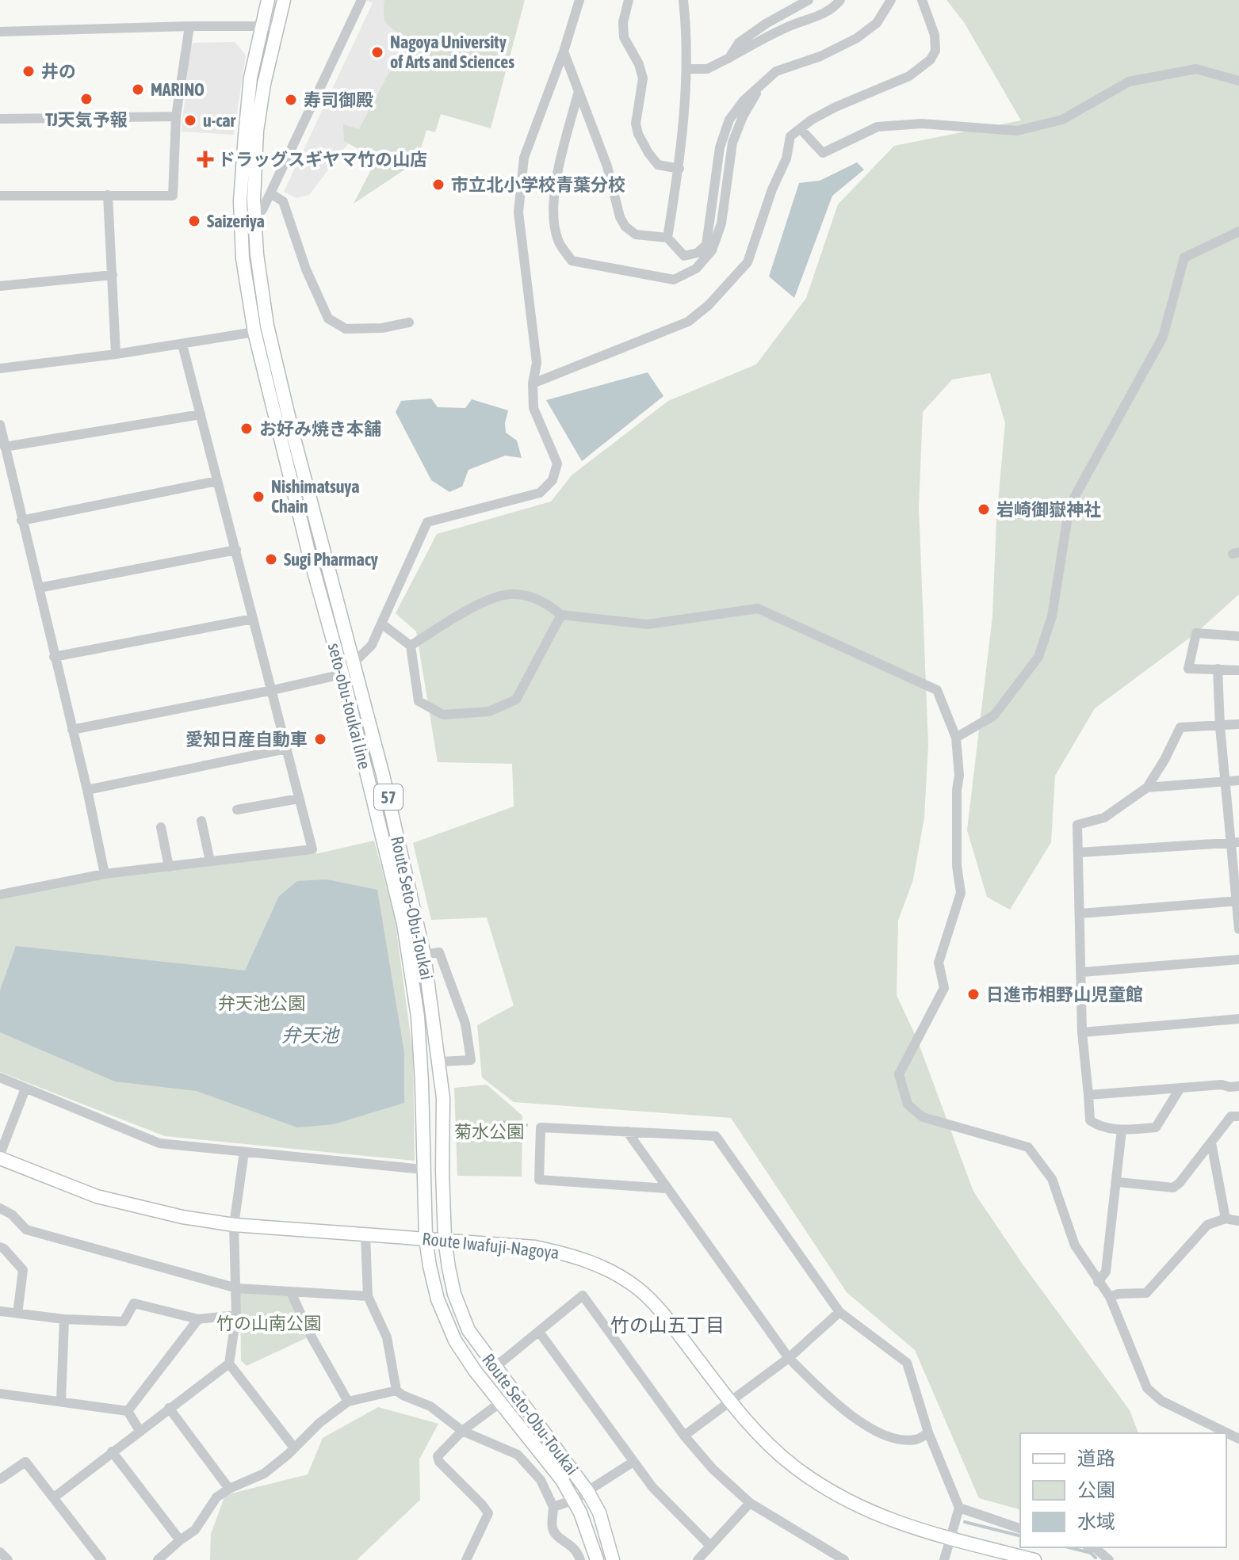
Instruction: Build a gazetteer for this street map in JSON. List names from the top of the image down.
{
  "streets": {
    "main road": [
      "seto-obu-toukai line",
      "57",
      "Route Seto-Obu-Toukai",
      "Route Iwafuji-Nagoya"
    ]
  },
  "crossings": [
    ["seto-obu-toukai line", "Route Iwafuji-Nagoya"],
    ["Route Seto-Obu-Toukai", "Route Iwafuji-Nagoya"]
  ],
  "districts": ["竹の山五丁目"],
  "water": ["弁天池"],
  "parks": ["弁天池公園", "菊水公園", "竹の山南公園"],
  "places": {
    "other": [
      "Nagoya University of Arts and Sciences",
      "井の",
      "MARINO",
      "TJ天気予報",
      "寿司御殿",
      "u-car",
      "市立北小学校青葉分校",
      "Saizeriya",
      "お好み焼き本舗",
      "Nishimatsuya Chain",
      "岩崎御嶽神社",
      "Sugi Pharmacy",
      "愛知日産自動車",
      "日進市相野山児童館"
    ],
    "health": ["ドラッグスギヤマ竹の山店"]
  },
  "legend": ["道路", "公園", "水域"]
}
